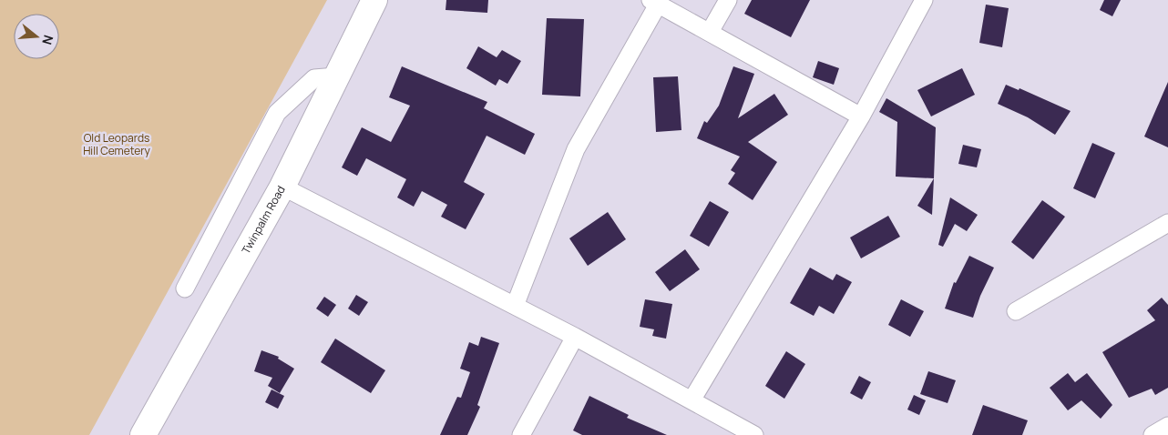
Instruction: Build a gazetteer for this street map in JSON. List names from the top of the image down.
{
  "streets": {
    "main road": ["Twinpalm Road"]
  },
  "parks": ["Old Leopards Hill Cemetery"],
  "north": "right"
}
